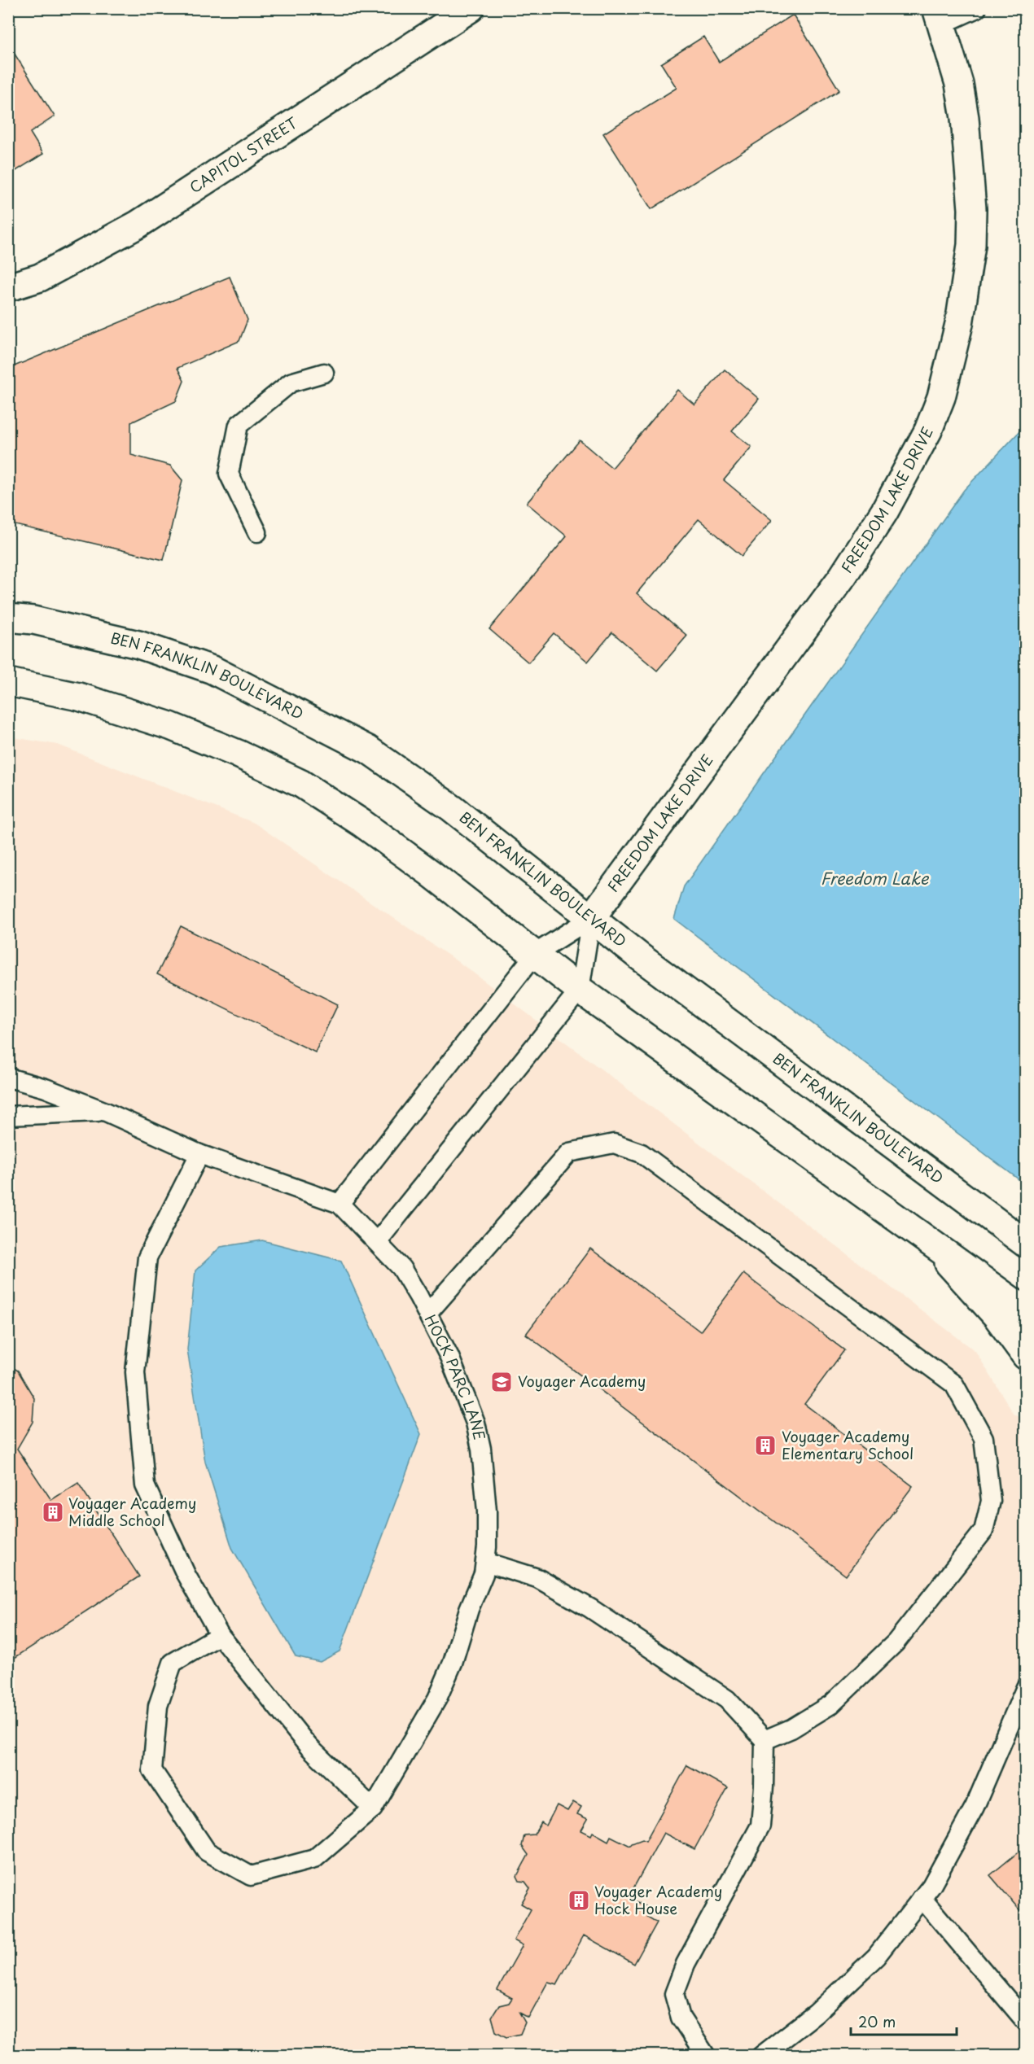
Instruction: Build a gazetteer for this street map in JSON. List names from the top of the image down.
{
  "streets": {
    "street": ["CAPITOL STREET", "FREEDOM LAKE DRIVE", "BEN FRANKLIN BOULEVARD"],
    "lane": ["HOCK PARC LANE"]
  },
  "crossings": [
    ["FREEDOM LAKE DRIVE", "BEN FRANKLIN BOULEVARD"]
  ],
  "water": ["Freedom Lake"],
  "places": {
    "school or university": ["Voyager Academy"],
    "building": ["Voyager Academy Elementary School", "Voyager Academy Middle School", "Voyager Academy Hock House"]
  },
  "scale_bar": "20 m"
}
